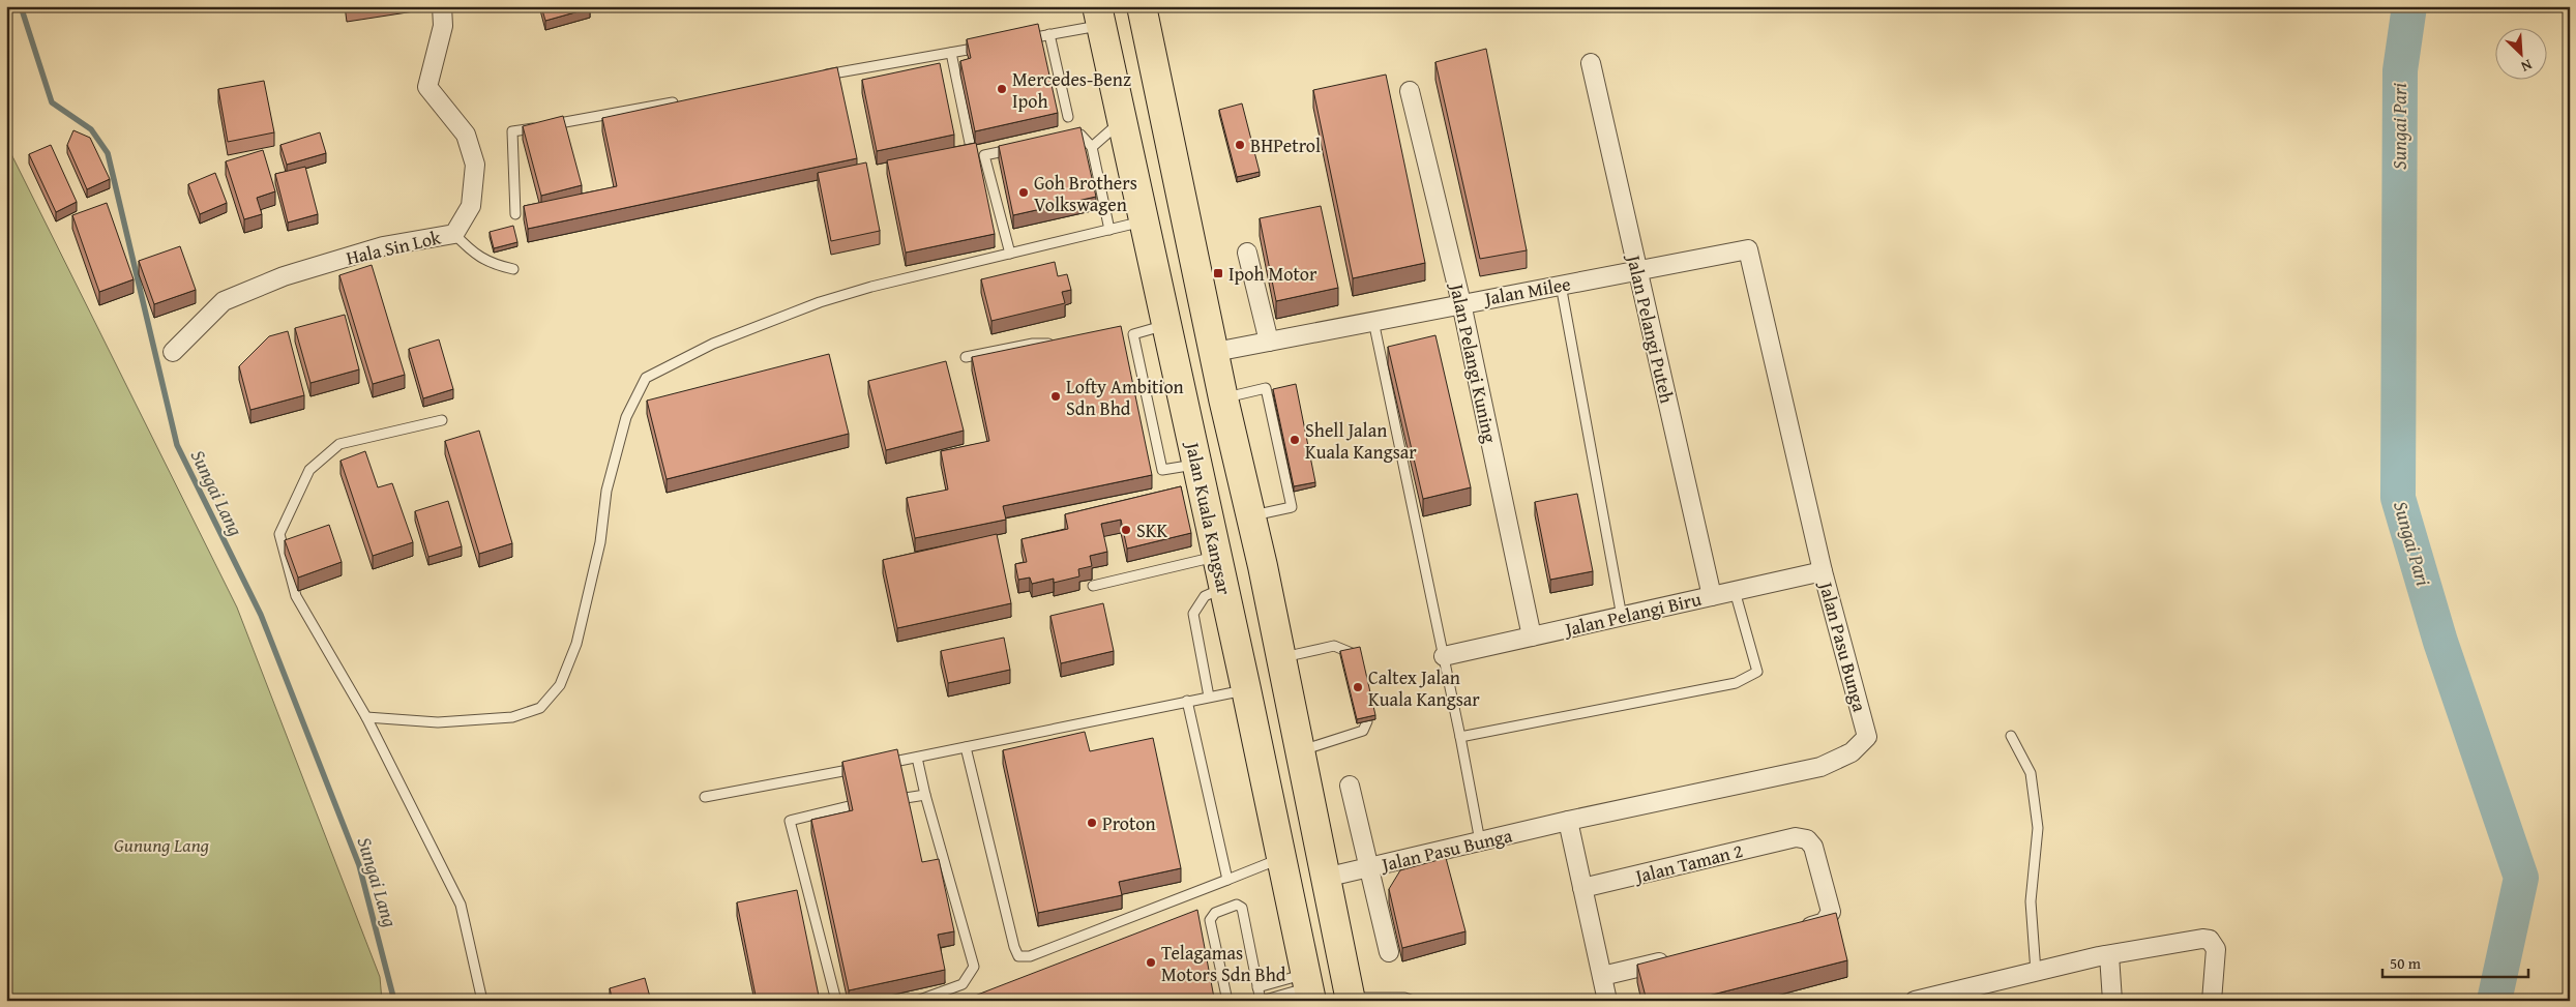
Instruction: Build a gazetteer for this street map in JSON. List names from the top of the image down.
{
  "streets": {
    "highway": ["Jalan Kuala Kangsar"],
    "street": [
      "Hala Sin Lok",
      "Jalan Milee",
      "Jalan Pelangi Puteh",
      "Jalan Pelangi Kuning",
      "Jalan Pelangi Biru",
      "Jalan Pasu Bunga",
      "Jalan Taman 2"
    ]
  },
  "crossings": [
    ["Jalan Milee", "Jalan Pelangi Puteh"],
    ["Jalan Milee", "Jalan Pelangi Kuning"],
    ["Jalan Milee", "Jalan Pasu Bunga"],
    ["Jalan Pelangi Puteh", "Jalan Pelangi Biru"],
    ["Jalan Pelangi Kuning", "Jalan Pelangi Biru"],
    ["Jalan Pelangi Biru", "Jalan Pasu Bunga"]
  ],
  "water": ["Sungai Pari", "Sungai Lang"],
  "parks": ["Gunung Lang"],
  "places": {
    "other": [
      "Mercedes-Benz Ipoh",
      "BHPetrol",
      "Goh Brothers Volkswagen",
      "Lofty Ambition Sdn Bhd",
      "Shell Jalan Kuala Kangsar",
      "SKK",
      "Caltex Jalan Kuala Kangsar",
      "Proton",
      "Telagamas Motors Sdn Bhd"
    ],
    "transit": ["Ipoh Motor"]
  },
  "scale_bar": "50 m",
  "north": "bottom right"
}
